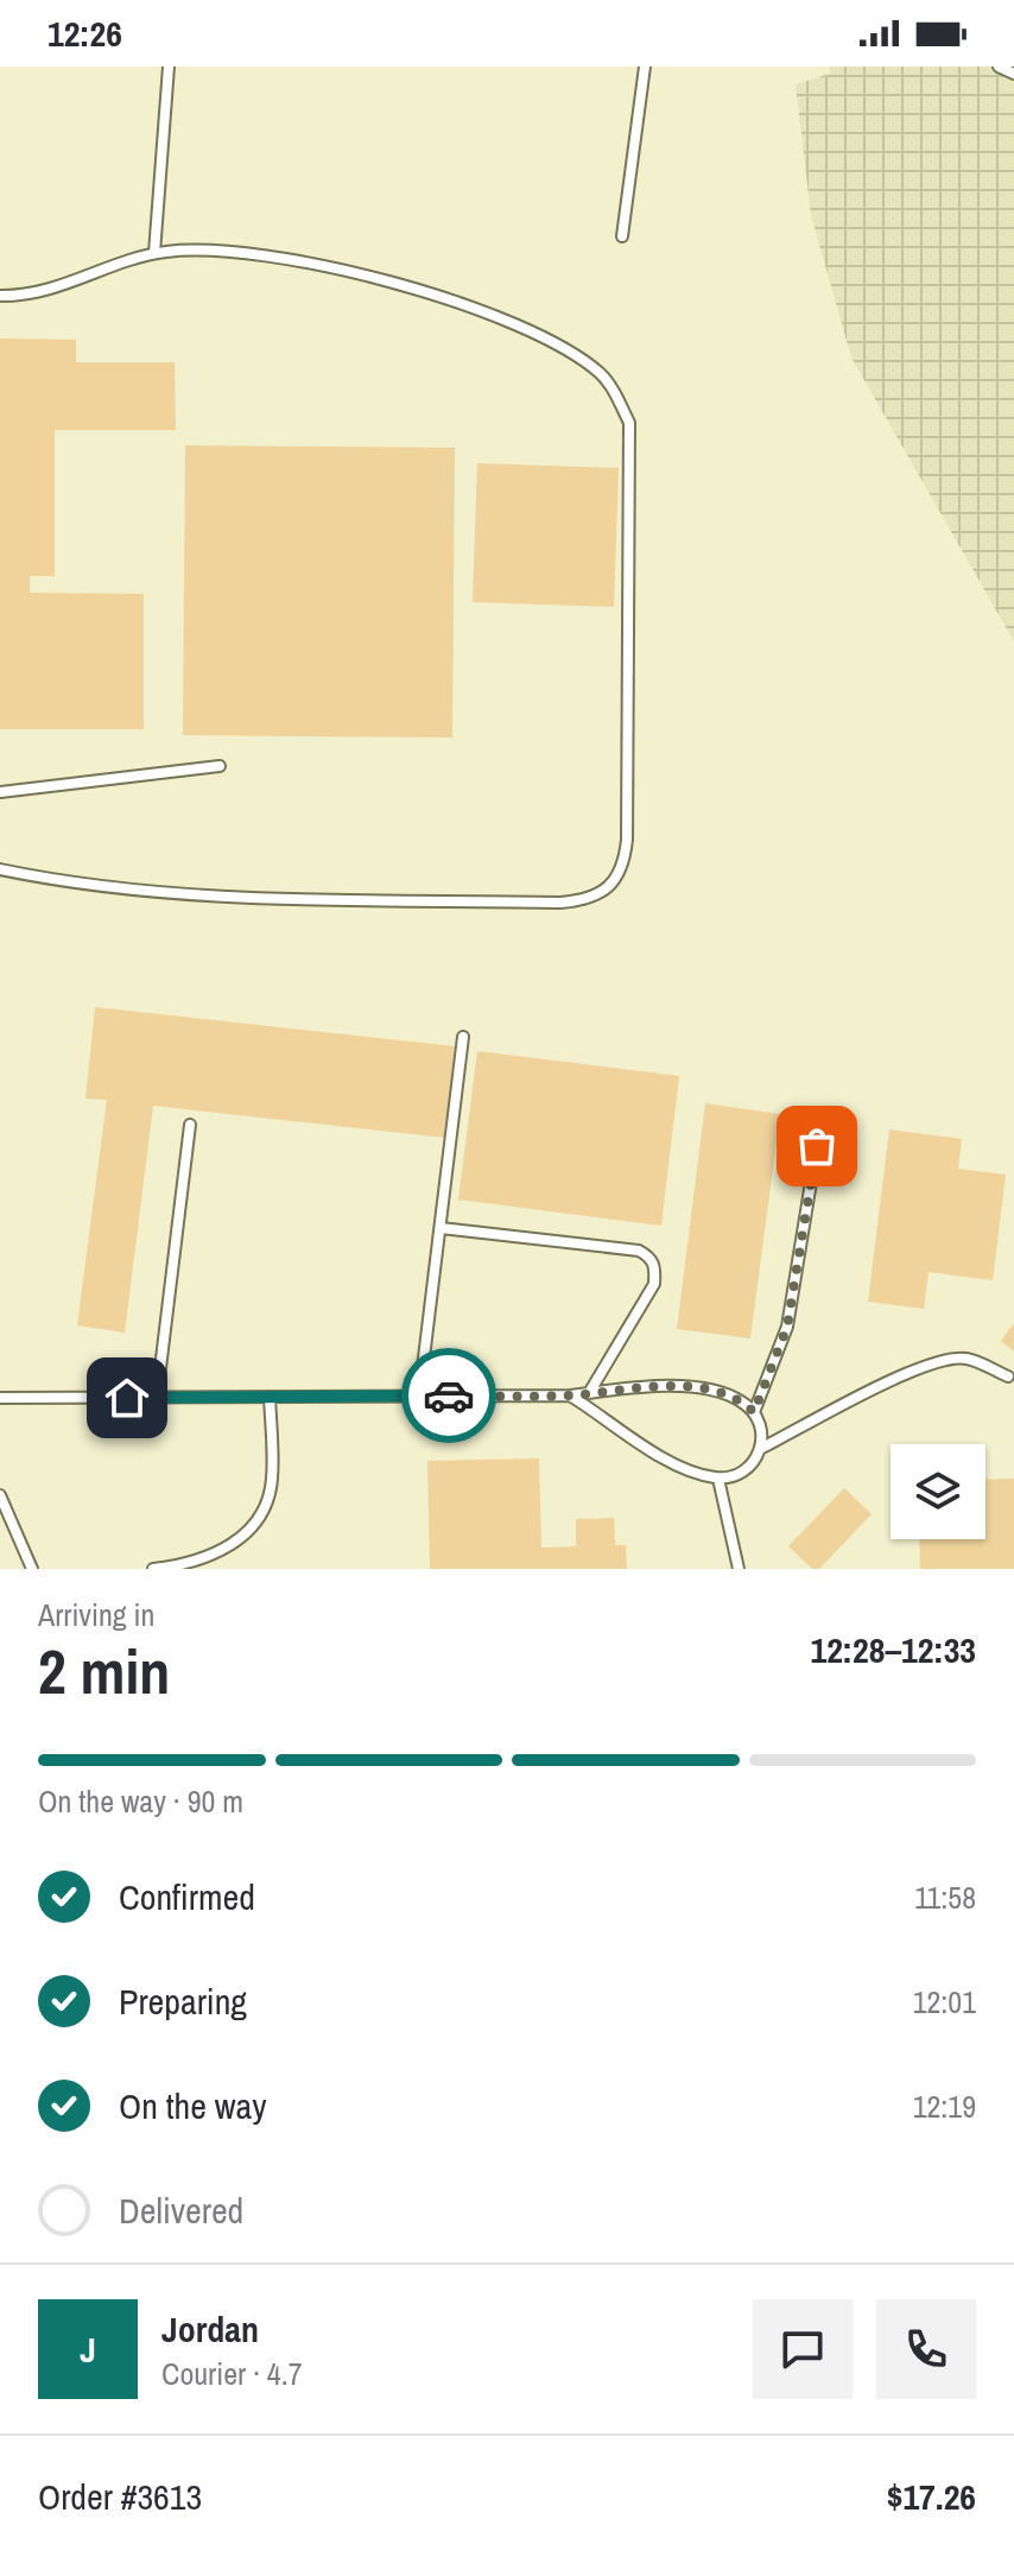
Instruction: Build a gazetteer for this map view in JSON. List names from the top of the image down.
{
  "page": {
    "status": "12:26",
    "heading": ["2 min", "Arriving in", "12:28–12:33"],
    "panel": [
      "Jordan",
      "Courier · 4.7",
      "Order #3613",
      "$17.26"
    ],
    "bar": "On the way · 90 m",
    "list": [
      ["Confirmed", "11:58"],
      ["Preparing", "12:01"],
      ["On the way", "12:19"],
      "Delivered"
    ],
    "round": "J"
  }
}
